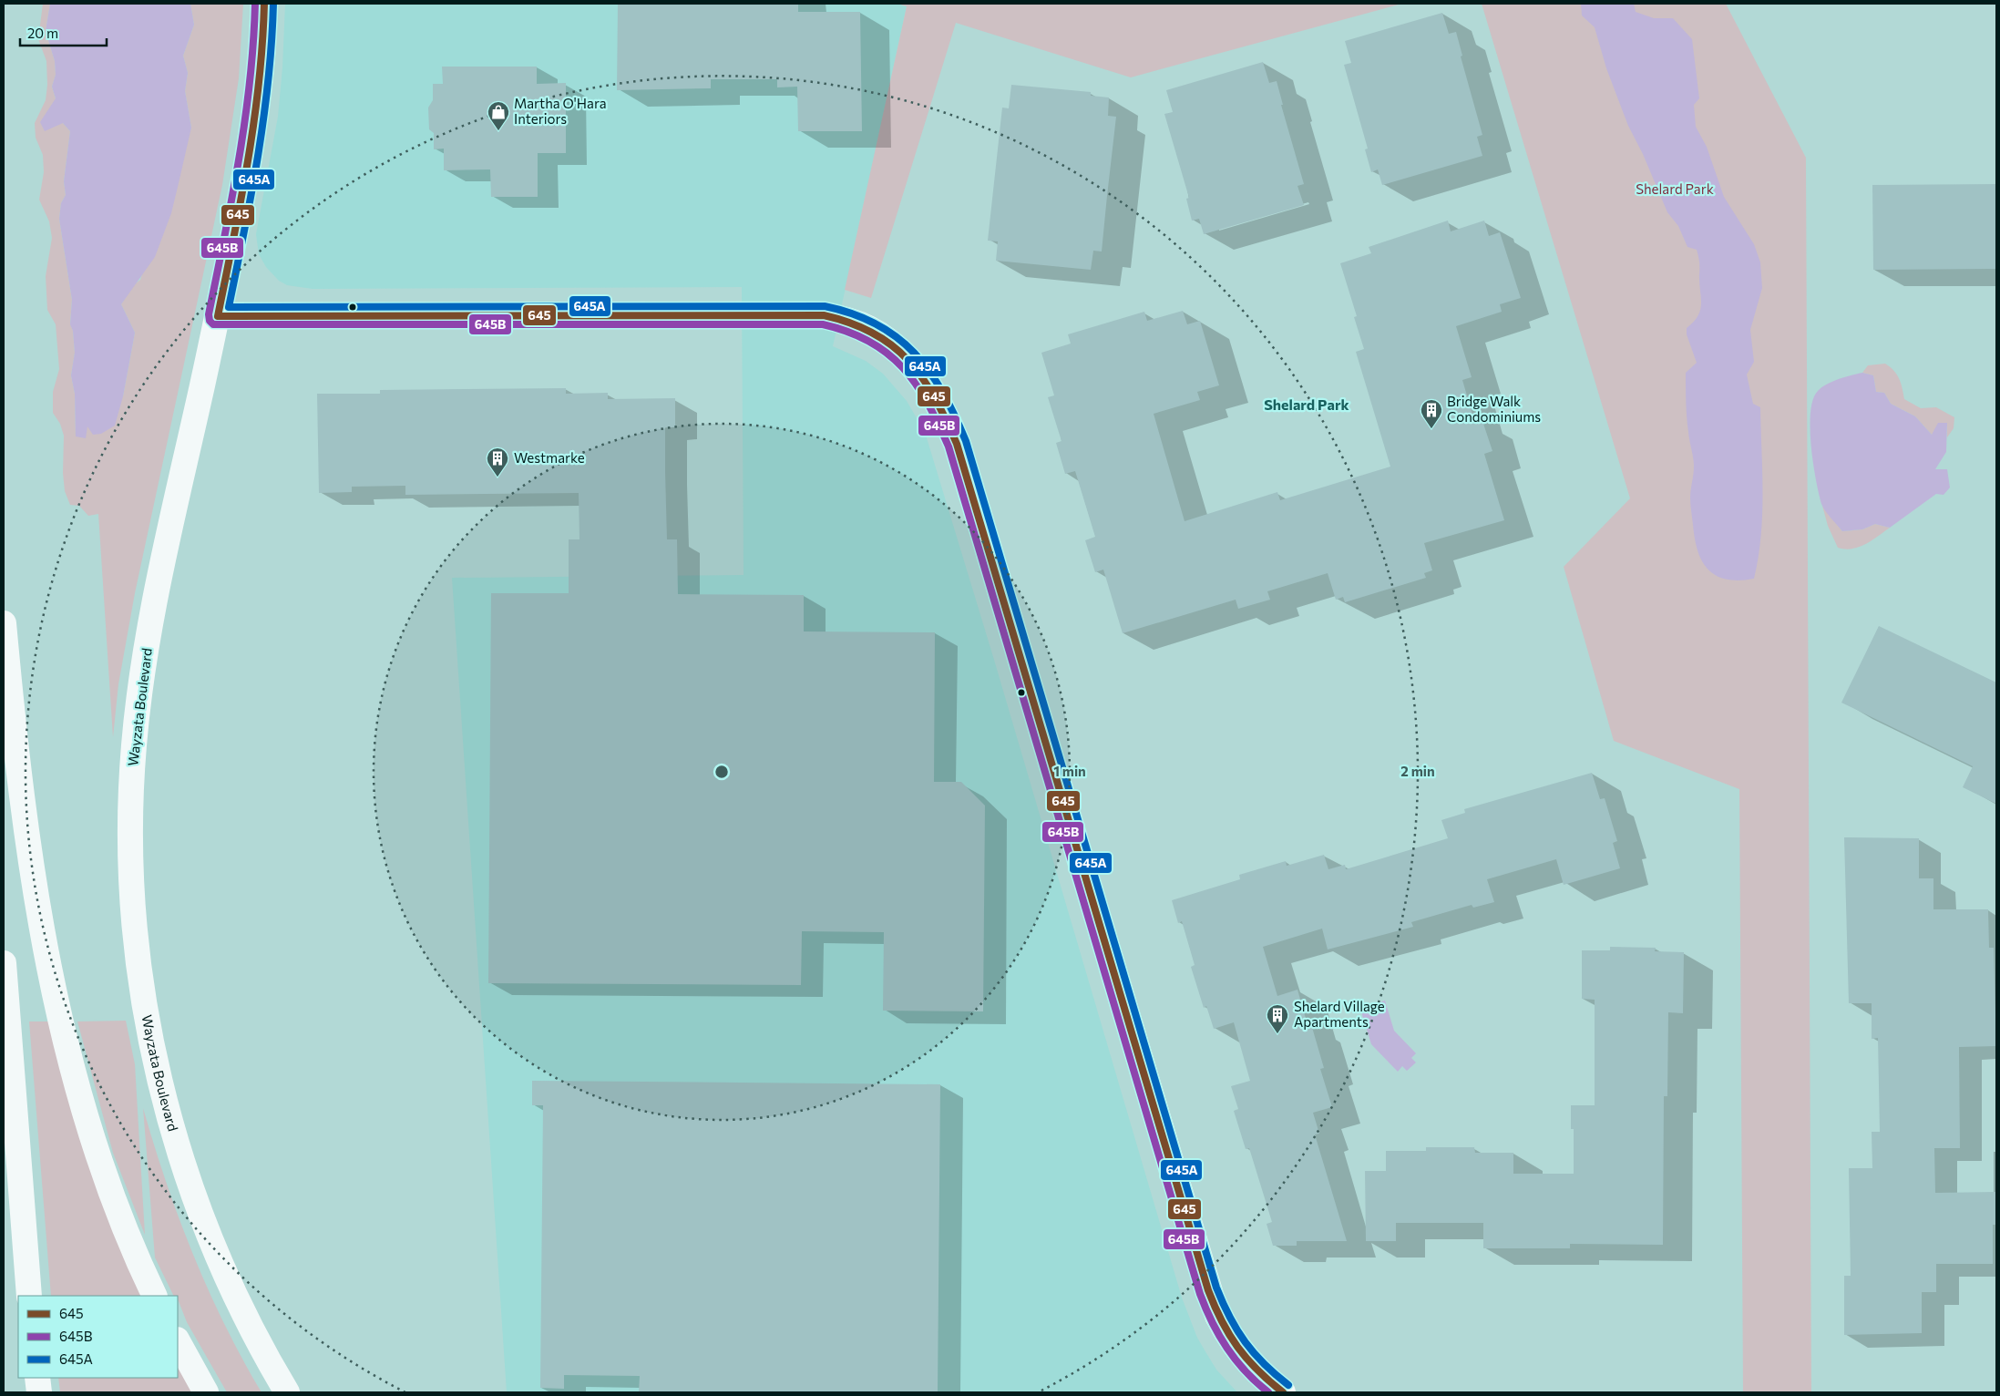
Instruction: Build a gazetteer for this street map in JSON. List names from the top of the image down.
{
  "streets": {
    "main road": ["Wayzata Boulevard"]
  },
  "districts": ["Shelard Park"],
  "parks": ["Shelard Park"],
  "places": {
    "shop": ["Martha O'Hara Interiors"],
    "building": ["Bridge Walk Condominiums", "Westmarke", "Shelard Village Apartments"]
  },
  "lines": ["transit line 645", "transit line 645B", "transit line 645A"],
  "legend": ["645", "645B", "645A"],
  "scale_bar": "20 m",
  "rings": ["1 min", "2 min"]
}
